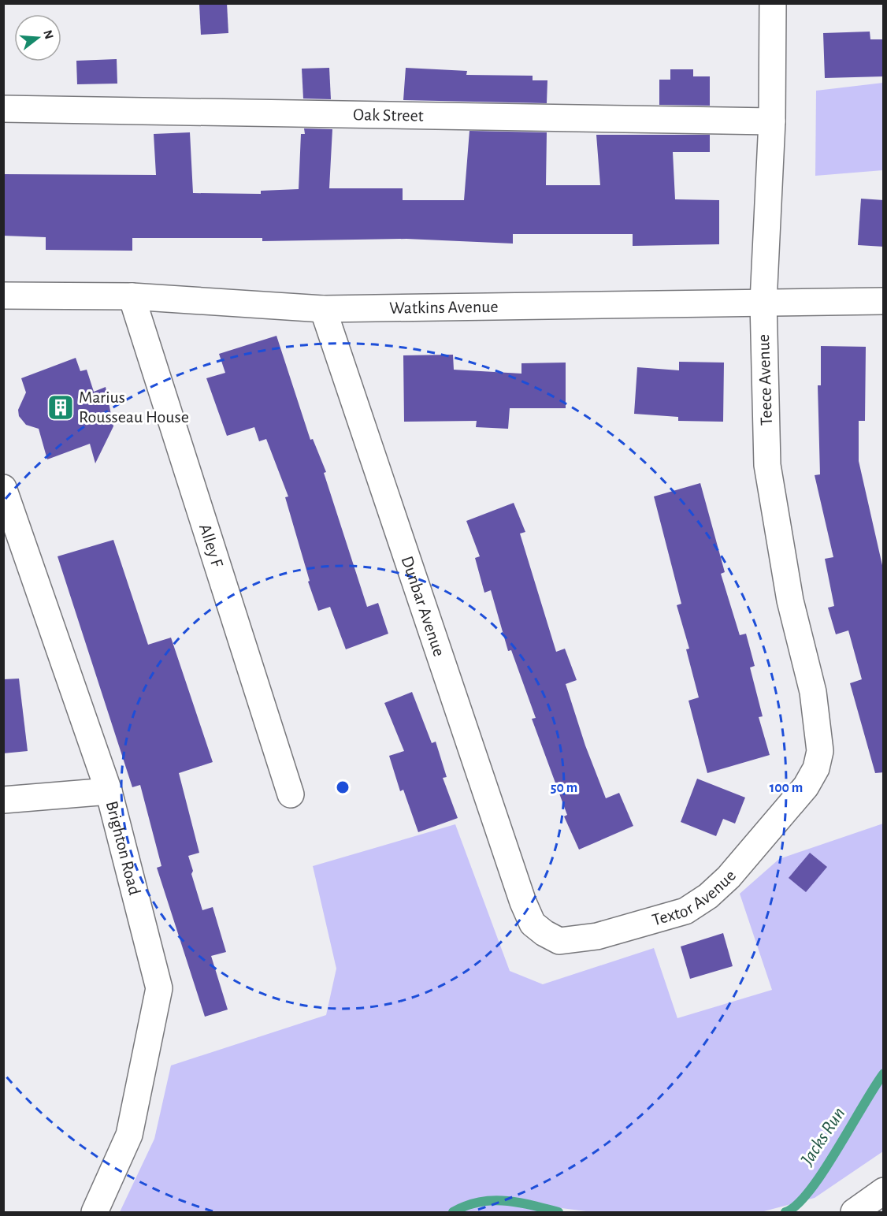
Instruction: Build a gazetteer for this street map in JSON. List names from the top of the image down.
{
  "streets": {
    "street": [
      "Oak Street",
      "Watkins Avenue",
      "Teece Avenue",
      "Alley F",
      "Dunbar Avenue",
      "Brighton Road",
      "Textor Avenue"
    ]
  },
  "crossings": [
    ["Oak Street", "Teece Avenue"],
    ["Watkins Avenue", "Teece Avenue"],
    ["Watkins Avenue", "Alley F"],
    ["Watkins Avenue", "Dunbar Avenue"],
    ["Teece Avenue", "Textor Avenue"],
    ["Dunbar Avenue", "Textor Avenue"]
  ],
  "water": ["Jacks Run"],
  "places": {
    "building": ["Marius Rousseau House"]
  },
  "north": "right",
  "rings": ["50 m", "100 m"]
}
